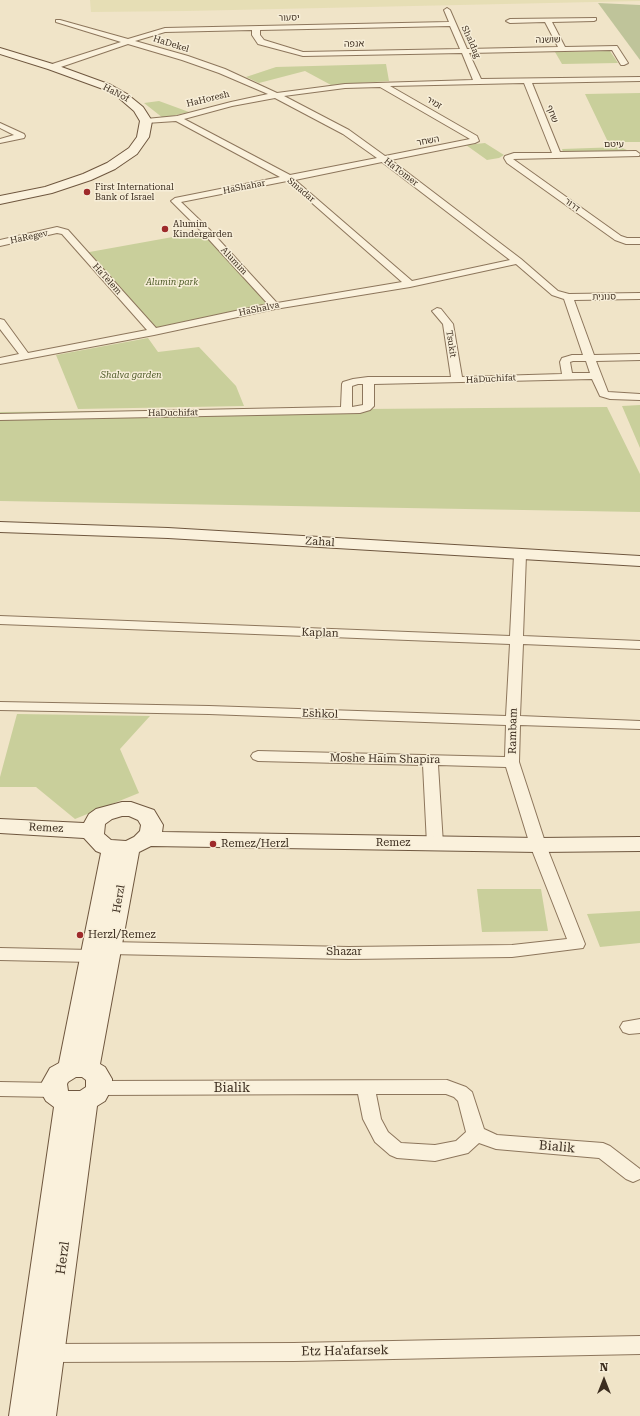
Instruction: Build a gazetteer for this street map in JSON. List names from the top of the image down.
{
  "streets": {
    "street": [
      "יסעור",
      "שושנה",
      "Shaldag",
      "HaDekel",
      "אנפה",
      "HaNof",
      "HaHoresh",
      "זמיר",
      "שחף",
      "השחר",
      "עיטם",
      "HaTomer",
      "HaShahar",
      "Smadar",
      "דרור",
      "HaRegev",
      "Alumim",
      "HaTelem",
      "סנונית",
      "HaShalva",
      "Tsukit",
      "HaDuchifat",
      "Zahal",
      "Kaplan",
      "Eshkol",
      "Rambam",
      "Moshe Haim Shapira",
      "Remez",
      "Herzl",
      "Shazar",
      "Bialik",
      "Etz Ha'afarsek"
    ]
  },
  "crossings": [
    ["יסעור", "Shaldag"],
    ["יסעור", "HaDekel"],
    ["יסעור", "אנפה"],
    ["יסעור", "HaNof"],
    ["שושנה", "Shaldag"],
    ["שושנה", "אנפה"],
    ["Shaldag", "אנפה"],
    ["Shaldag", "HaHoresh"],
    ["HaDekel", "HaHoresh"],
    ["HaDekel", "HaTomer"],
    ["HaNof", "HaHoresh"],
    ["HaHoresh", "זמיר"],
    ["HaHoresh", "שחף"],
    ["HaHoresh", "HaTomer"],
    ["HaHoresh", "Smadar"],
    ["זמיר", "השחר"],
    ["שחף", "עיטם"],
    ["השחר", "HaTomer"],
    ["השחר", "HaShahar"],
    ["עיטם", "דרור"],
    ["HaTomer", "HaShahar"],
    ["HaTomer", "סנונית"],
    ["HaTomer", "HaShalva"],
    ["HaShahar", "Smadar"],
    ["HaShahar", "Alumim"],
    ["Smadar", "HaShalva"],
    ["HaRegev", "HaTelem"],
    ["Alumim", "HaShalva"],
    ["HaTelem", "HaShalva"],
    ["Tsukit", "HaDuchifat"],
    ["Zahal", "Rambam"],
    ["Kaplan", "Rambam"],
    ["Eshkol", "Rambam"],
    ["Rambam", "Moshe Haim Shapira"],
    ["Rambam", "Remez"],
    ["Rambam", "Shazar"],
    ["Remez", "Herzl"],
    ["Herzl", "Shazar"],
    ["Herzl", "Bialik"],
    ["Herzl", "Etz Ha'afarsek"]
  ],
  "parks": ["Alumin park", "Shalva garden"],
  "places": [
    "First International Bank of Israel",
    "Alumim Kindergarden",
    "Remez/Herzl",
    "Herzl/Remez"
  ],
  "north": "top"
}
